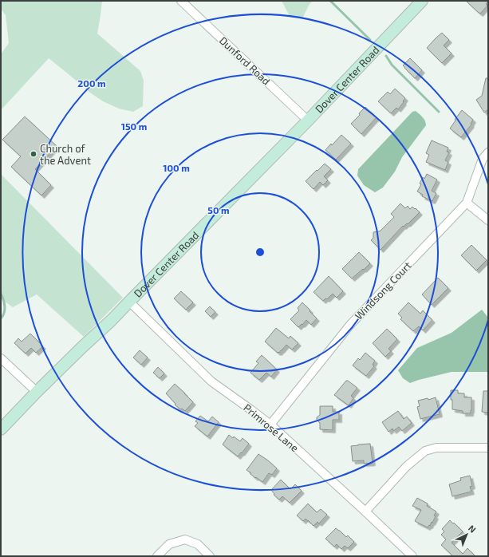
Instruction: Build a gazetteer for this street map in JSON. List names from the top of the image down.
{
  "streets": {
    "street": [
      "Dunford Road",
      "Dover Center Road",
      "Windsong Court",
      "Primrose Lane"
    ]
  },
  "crossings": [
    ["Dunford Road", "Dover Center Road"],
    ["Dover Center Road", "Primrose Lane"],
    ["Windsong Court", "Primrose Lane"]
  ],
  "places": ["Church of the Advent"],
  "north": "top right",
  "rings": [
    "200 m",
    "150 m",
    "100 m",
    "50 m"
  ]
}
